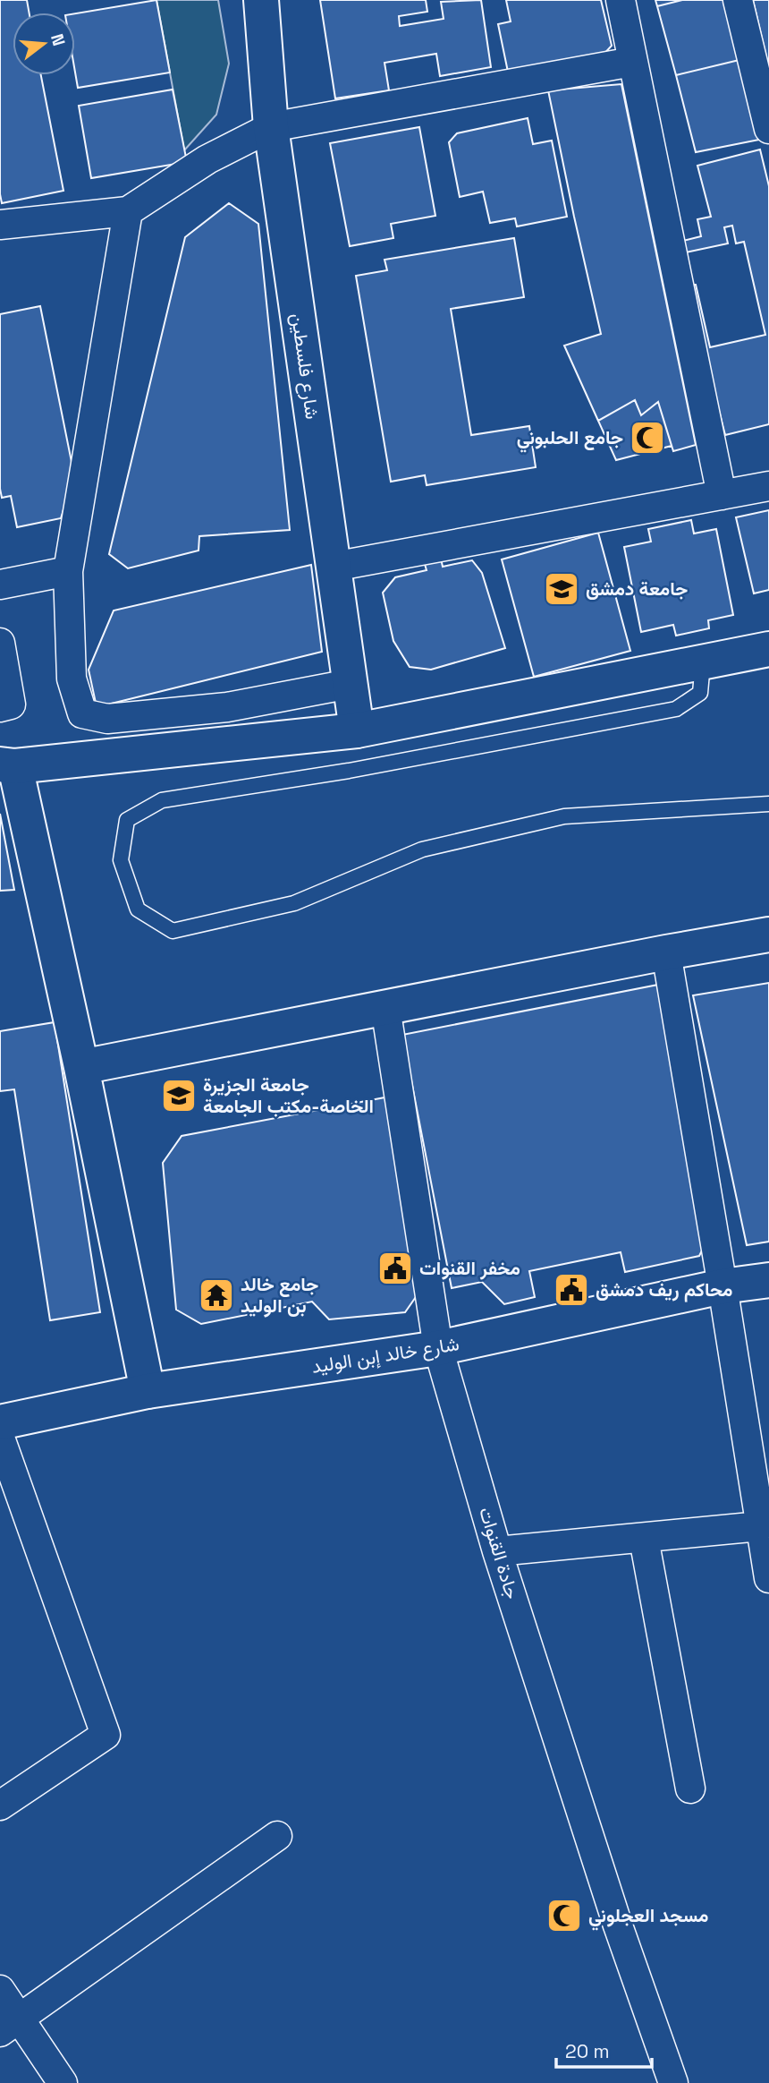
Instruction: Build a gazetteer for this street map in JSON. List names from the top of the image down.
{
  "streets": {
    "main road": ["شارع فلسطين", "شارع خالد إبن الوليد"],
    "street": ["جادة القنوات"]
  },
  "crossings": [
    ["شارع خالد إبن الوليد", "جادة القنوات"]
  ],
  "places": {
    "mosque": ["جامع الحلبوني", "مسجد العجلوني"],
    "school or university": ["جامعة دمشق", "جامعة الجزيرة الخاصة-مكتب الجامعة"],
    "public building": ["مخفر القنوات", "محاكم ريف دمشق"],
    "temple": ["جامع خالد بن الوليد"]
  },
  "scale_bar": "20 m",
  "north": "right"
}
